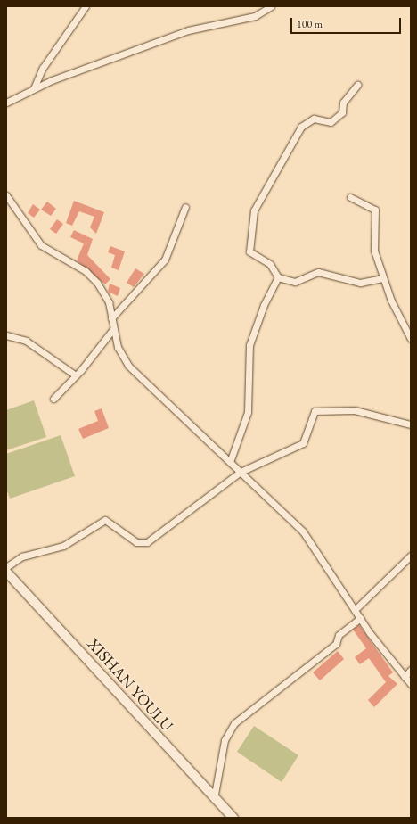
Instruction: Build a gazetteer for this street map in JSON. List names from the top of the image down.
{
  "streets": {
    "street": ["XISHAN YOULU"]
  },
  "scale_bar": "100 m"
}
